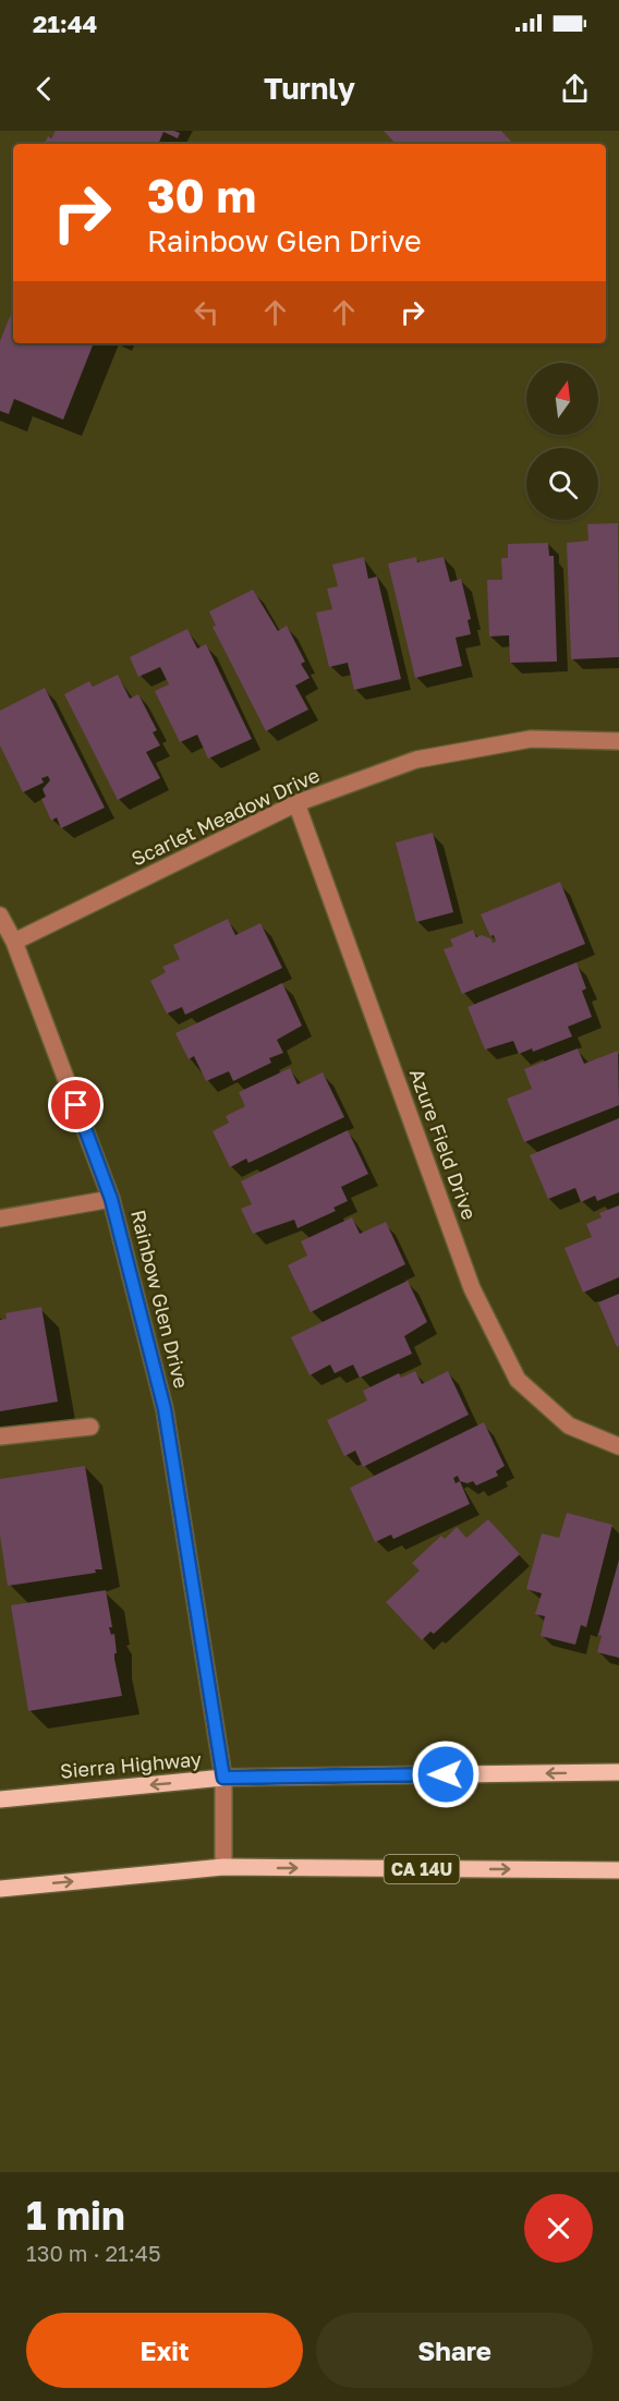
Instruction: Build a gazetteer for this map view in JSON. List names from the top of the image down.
{
  "streets": {
    "main road": ["Sierra Highway", "CA 14U"],
    "street": ["Scarlet Meadow Drive", "Azure Field Drive", "Rainbow Glen Drive"]
  },
  "crossings": [
    ["Scarlet Meadow Drive", "Azure Field Drive"],
    ["Scarlet Meadow Drive", "Rainbow Glen Drive"],
    ["Rainbow Glen Drive", "Sierra Highway"],
    ["Rainbow Glen Drive", "CA 14U"]
  ],
  "north": "top",
  "page": {
    "status": "21:44",
    "header": "Turnly",
    "turn": ["30 m", "Rainbow Glen Drive"],
    "heading": ["1 min", "130 m · 21:45"],
    "buttons": ["Exit", "Share"]
  }
}
